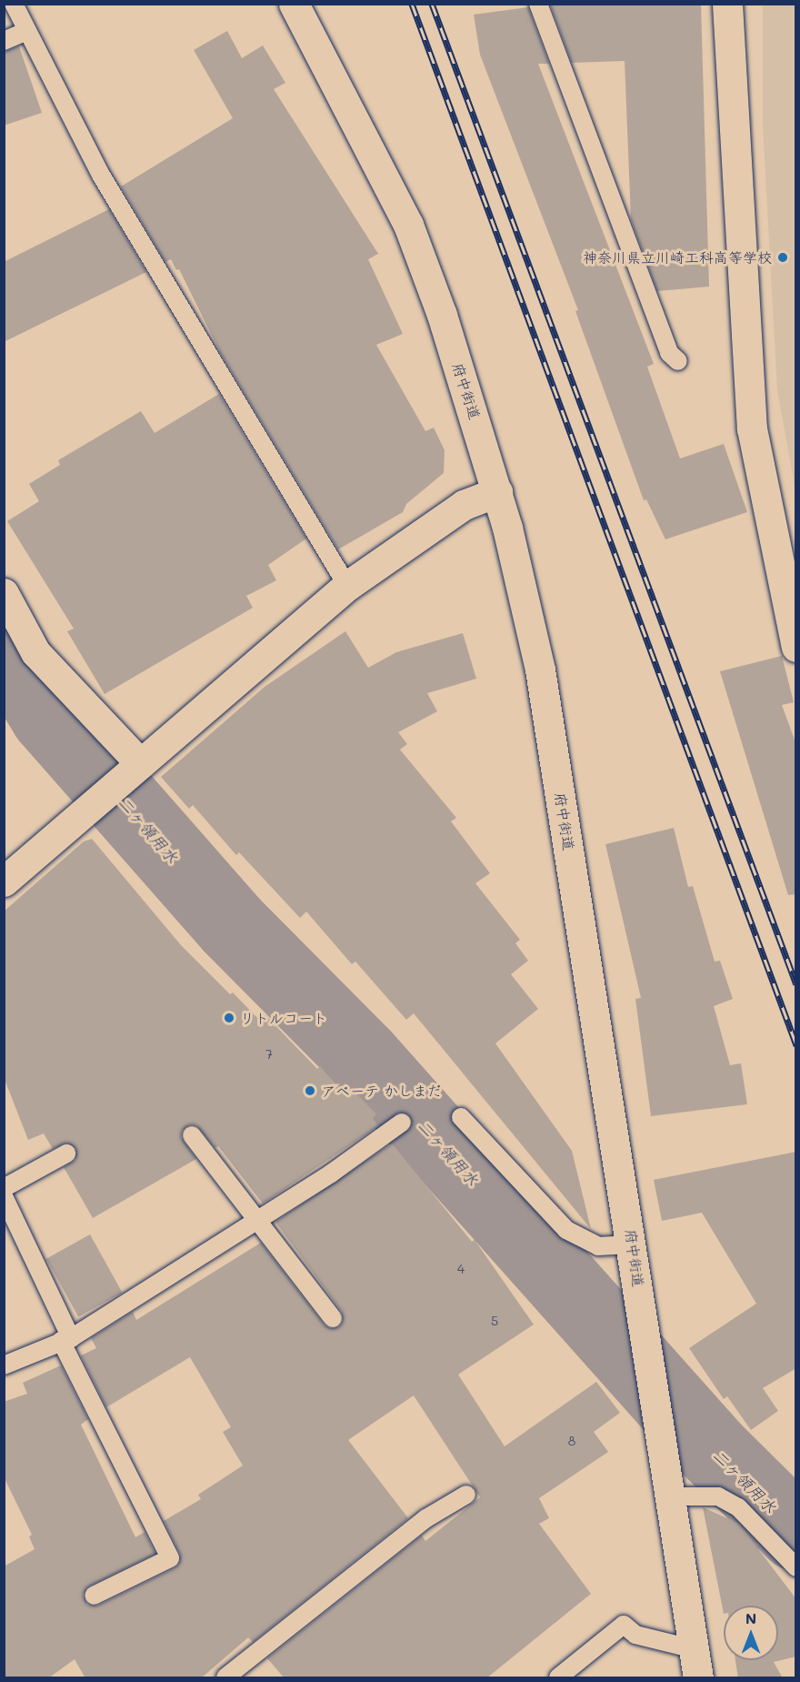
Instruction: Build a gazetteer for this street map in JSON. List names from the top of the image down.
{
  "streets": {
    "main road": ["府中街道"]
  },
  "water": ["二ヶ領用水"],
  "places": ["神奈川県立川崎工科高等学校", "リトルコート", "アベーテ かしまだ"],
  "house_numbers": [
    "7",
    "4",
    "5",
    "8"
  ],
  "north": "top"
}
